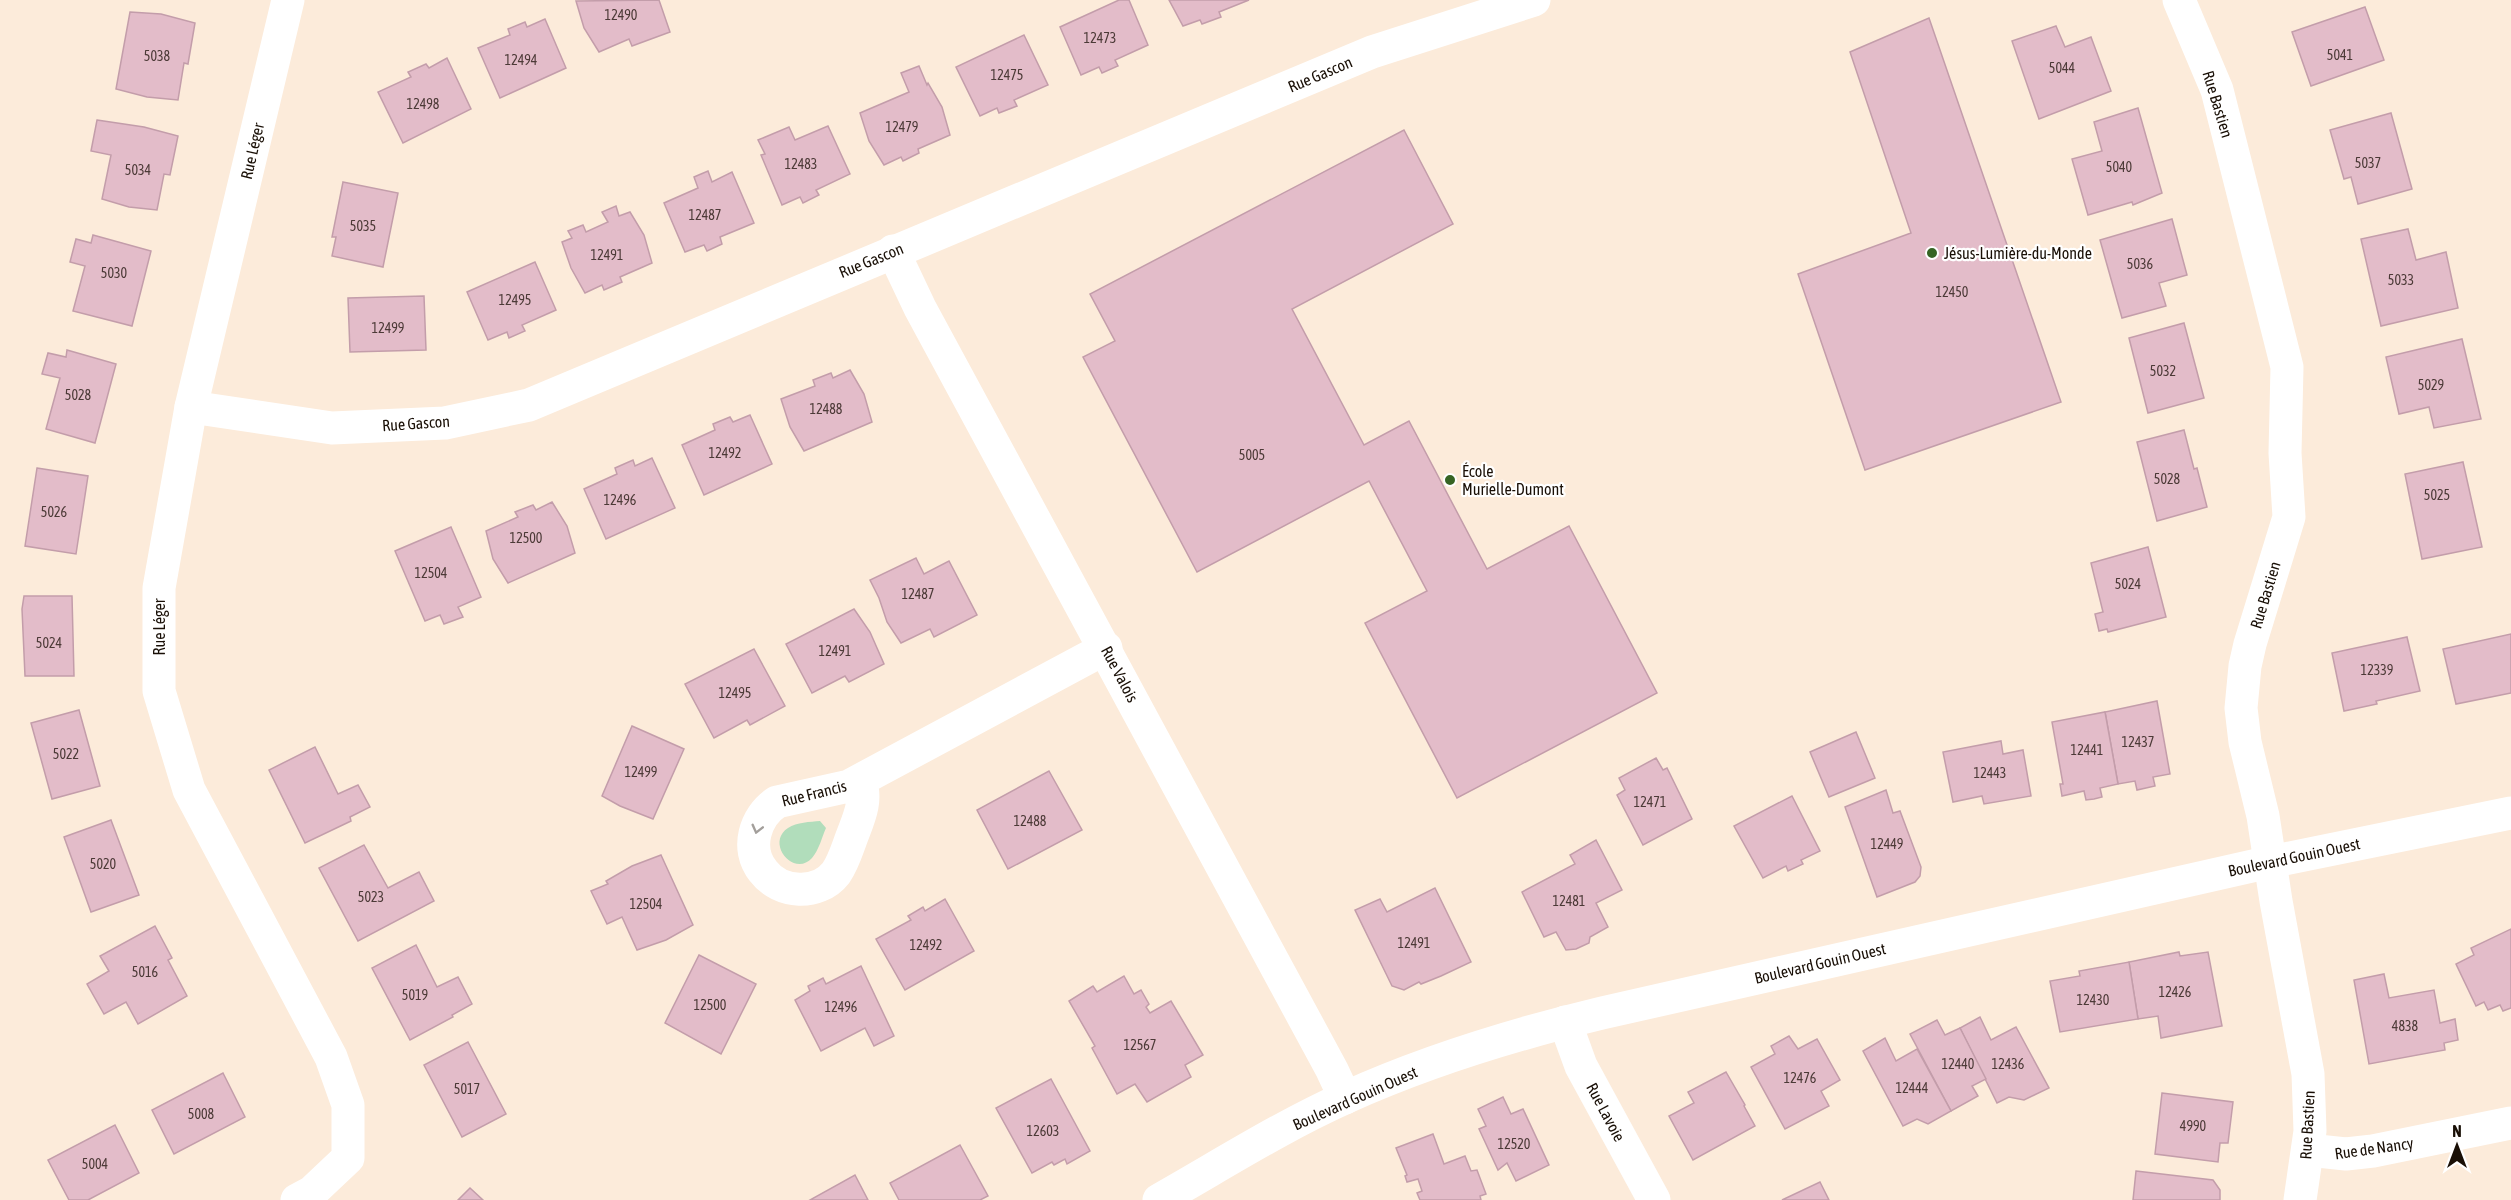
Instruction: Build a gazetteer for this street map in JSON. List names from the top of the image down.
{
  "streets": {
    "street": [
      "Rue Gascon",
      "Rue Bastien",
      "Rue Léger",
      "Rue Valois",
      "Rue Francis",
      "Boulevard Gouin Ouest",
      "Rue Lavoie",
      "Rue de Nancy"
    ]
  },
  "crossings": [
    ["Rue Gascon", "Rue Léger"],
    ["Rue Gascon", "Rue Valois"],
    ["Rue Bastien", "Boulevard Gouin Ouest"],
    ["Rue Bastien", "Rue de Nancy"],
    ["Rue Valois", "Rue Francis"],
    ["Rue Valois", "Boulevard Gouin Ouest"],
    ["Boulevard Gouin Ouest", "Rue Lavoie"]
  ],
  "places": ["Jésus-Lumière-du-Monde", "École Murielle-Dumont"],
  "house_numbers": [
    "12490",
    "12473",
    "5041",
    "5038",
    "12494",
    "5044",
    "12475",
    "12498",
    "12479",
    "5037",
    "12483",
    "5040",
    "5034",
    "12487",
    "5035",
    "12491",
    "5036",
    "5030",
    "5033",
    "12450",
    "12495",
    "12499",
    "5032",
    "5029",
    "5028",
    "12488",
    "12492",
    "5005",
    "5028",
    "5025",
    "12496",
    "5026",
    "12500",
    "12504",
    "5024",
    "12487",
    "5024",
    "12491",
    "12339",
    "12495",
    "12437",
    "12441",
    "5022",
    "12499",
    "12443",
    "12471",
    "12488",
    "12449",
    "5020",
    "5023",
    "12481",
    "12504",
    "12491",
    "12492",
    "5016",
    "12426",
    "5019",
    "12430",
    "12500",
    "12496",
    "4838",
    "12567",
    "12440",
    "12436",
    "12476",
    "12444",
    "5017",
    "5008",
    "4990",
    "12603",
    "12520",
    "5004"
  ],
  "north": "top"
}
